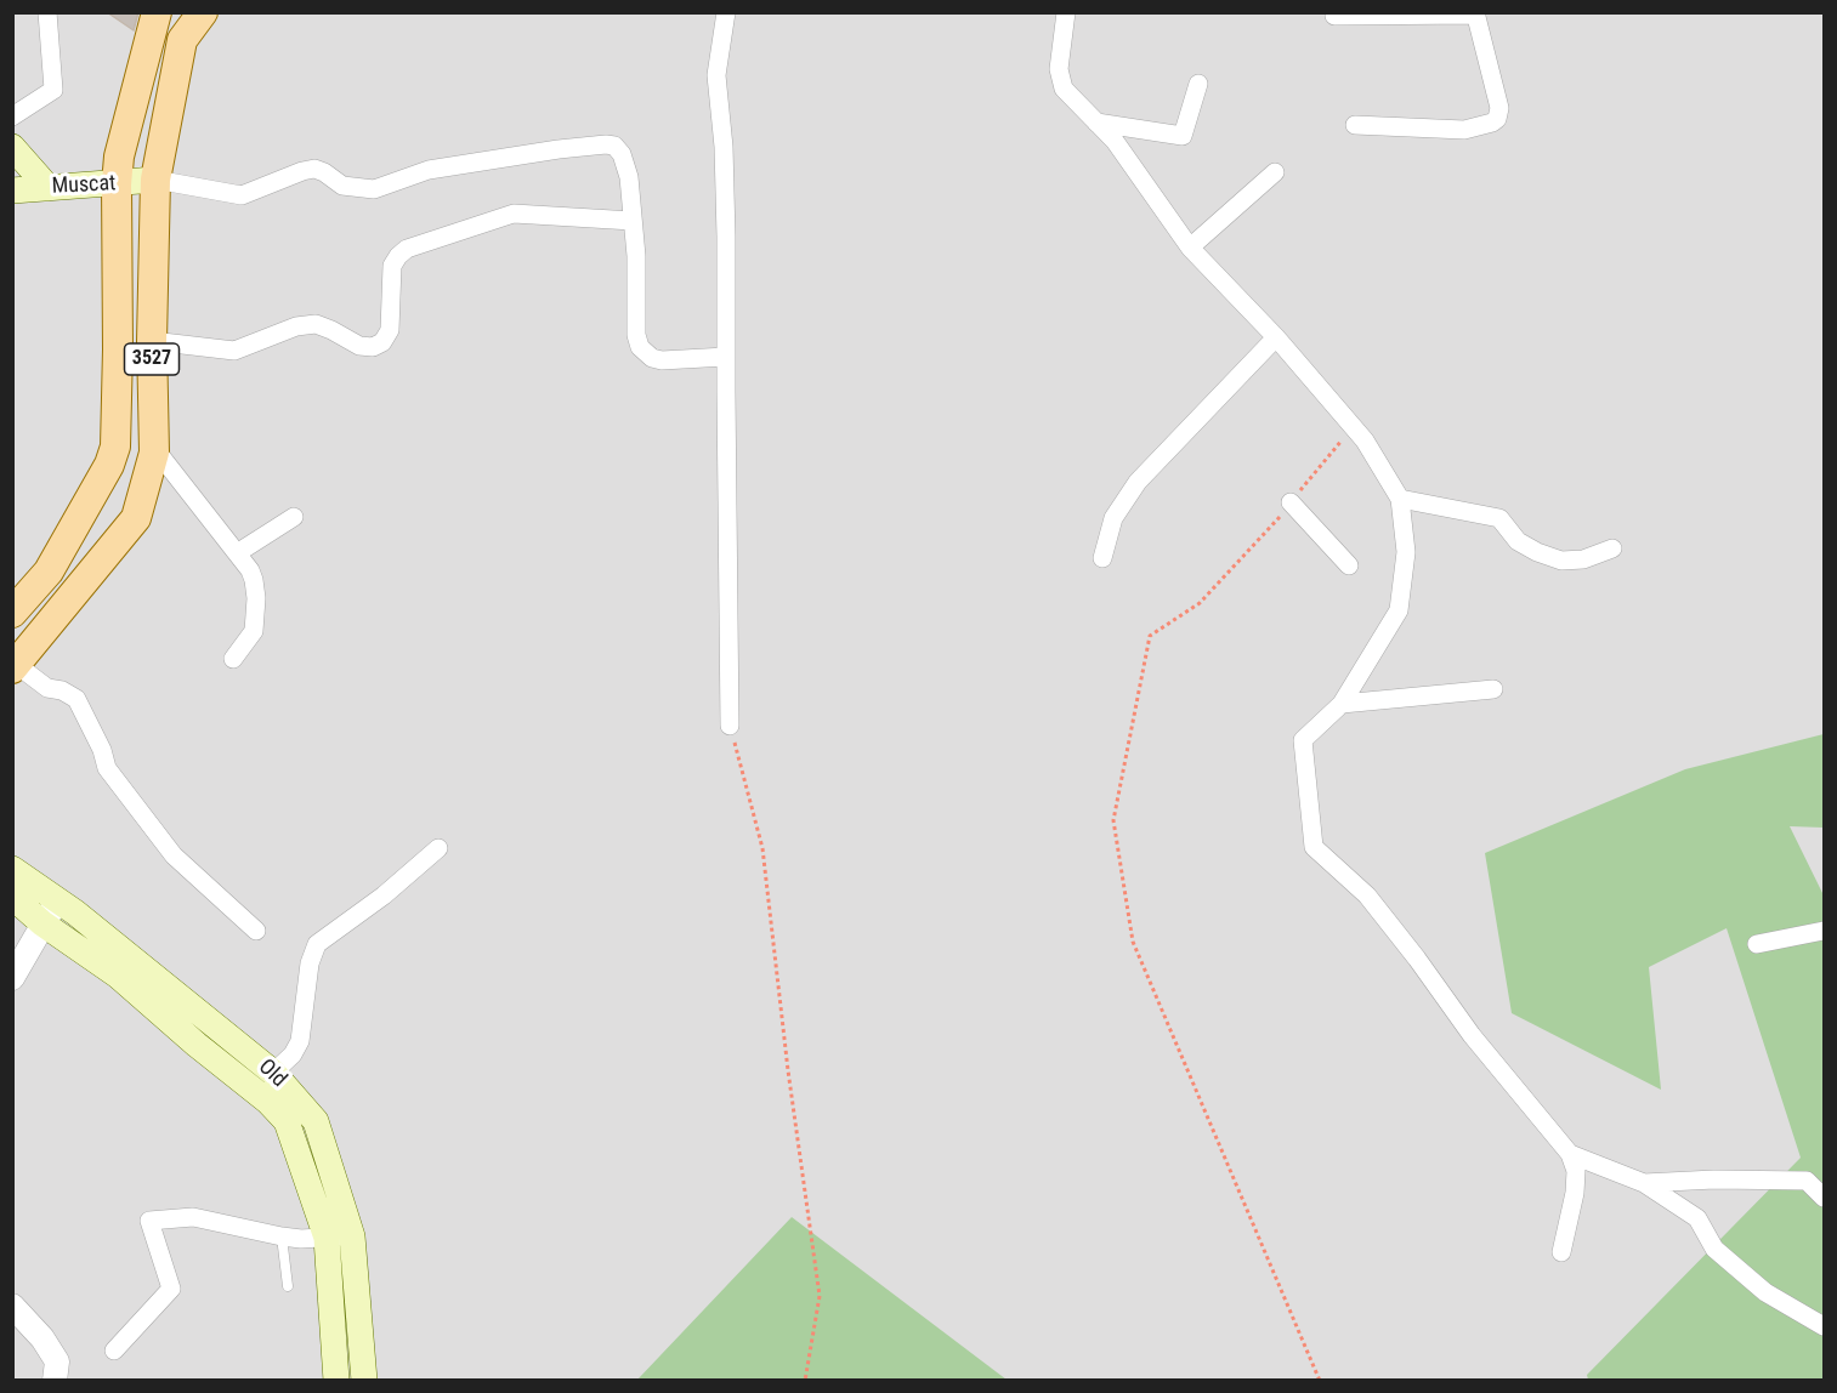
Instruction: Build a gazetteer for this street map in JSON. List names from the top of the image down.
{
  "streets": {
    "main road": ["Muscat", "3527", "Old"]
  },
  "crossings": [
    ["Muscat", "3527"]
  ]
}
